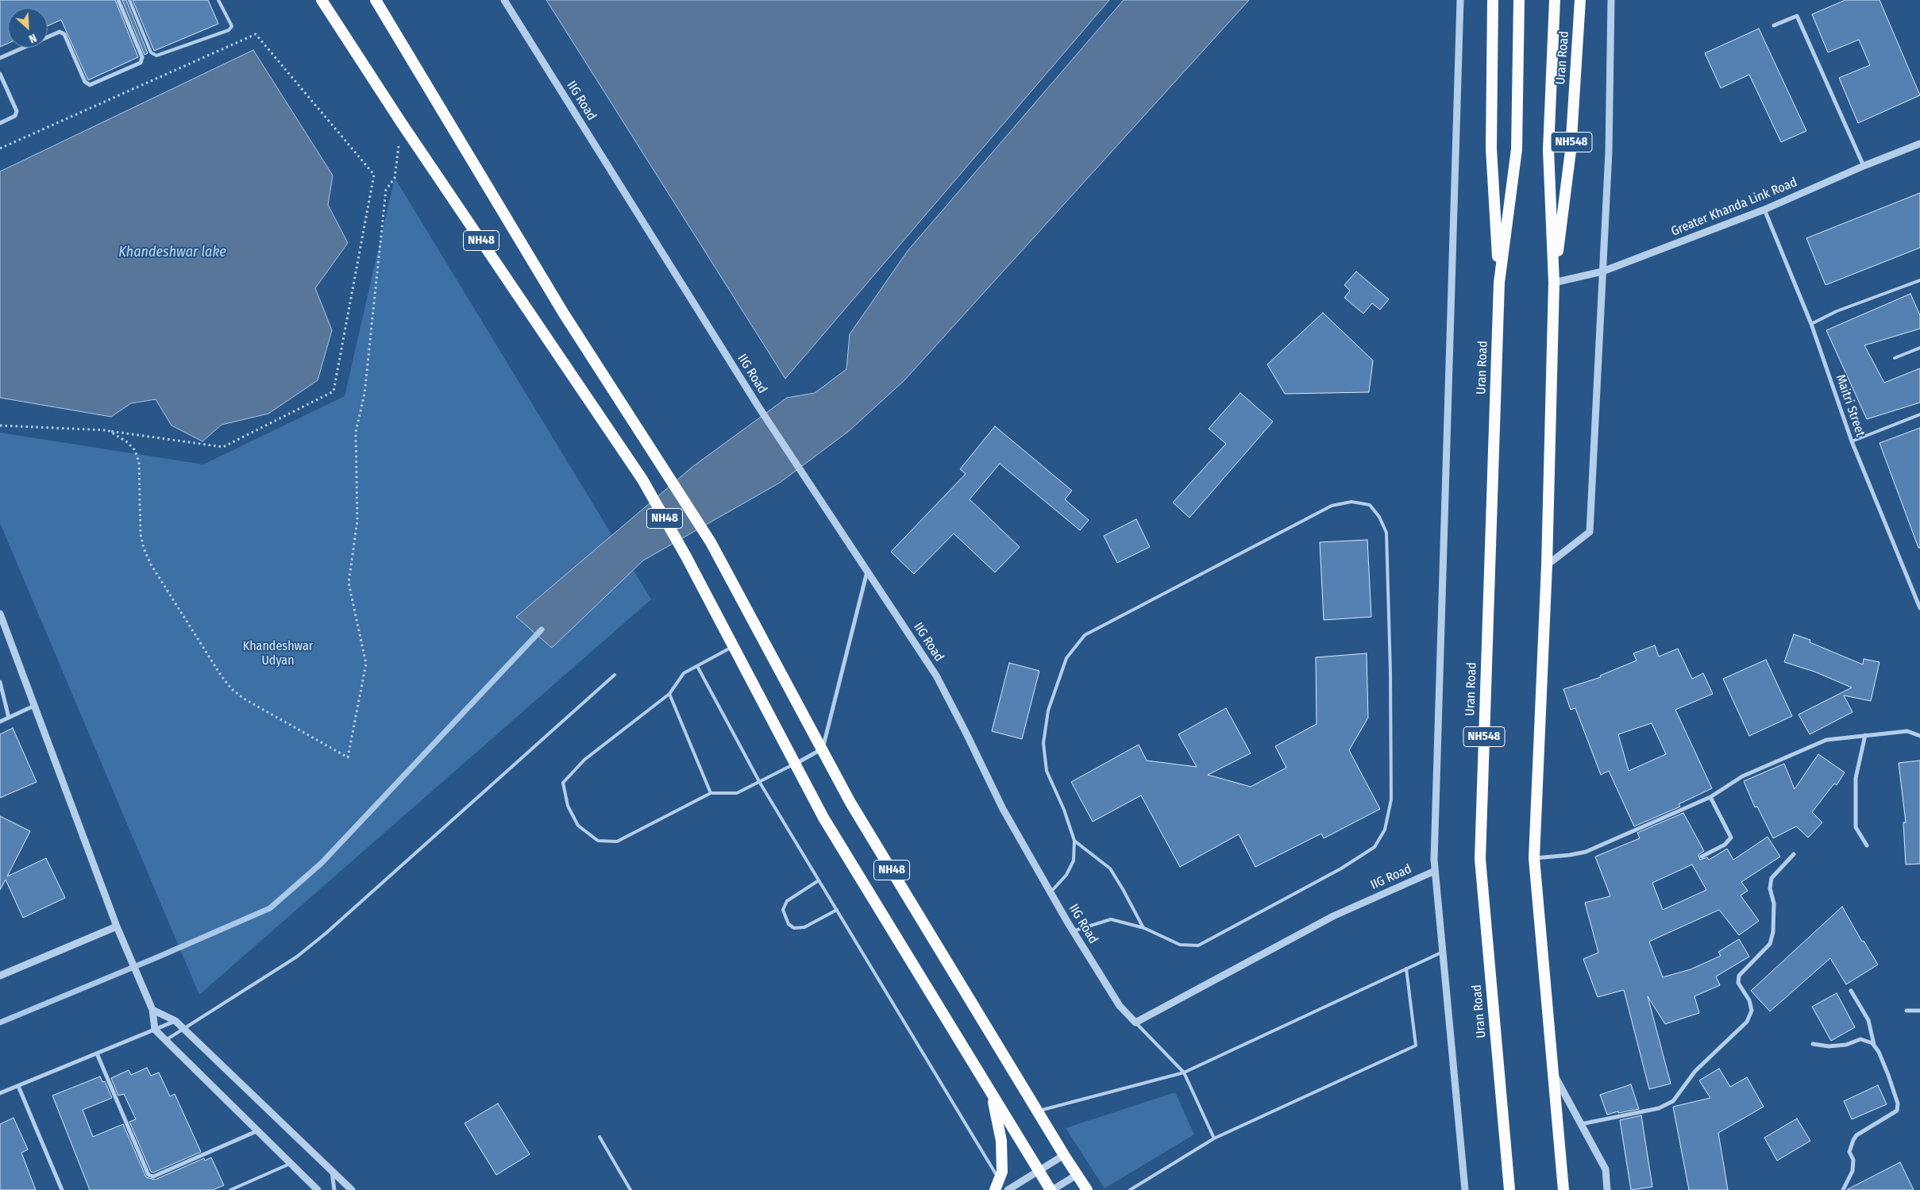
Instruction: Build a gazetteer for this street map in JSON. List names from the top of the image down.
{
  "streets": {
    "highway": ["Uran Road", "NH548", "NH48"],
    "street": ["IIG Road", "Greater Khanda Link Road", "Maitri Street"]
  },
  "crossings": [
    ["Uran Road", "Greater Khanda Link Road"],
    ["Greater Khanda Link Road", "Maitri Street"]
  ],
  "water": ["Khandeshwar lake"],
  "parks": ["Khandeshwar Udyan"],
  "north": "bottom right"
}
